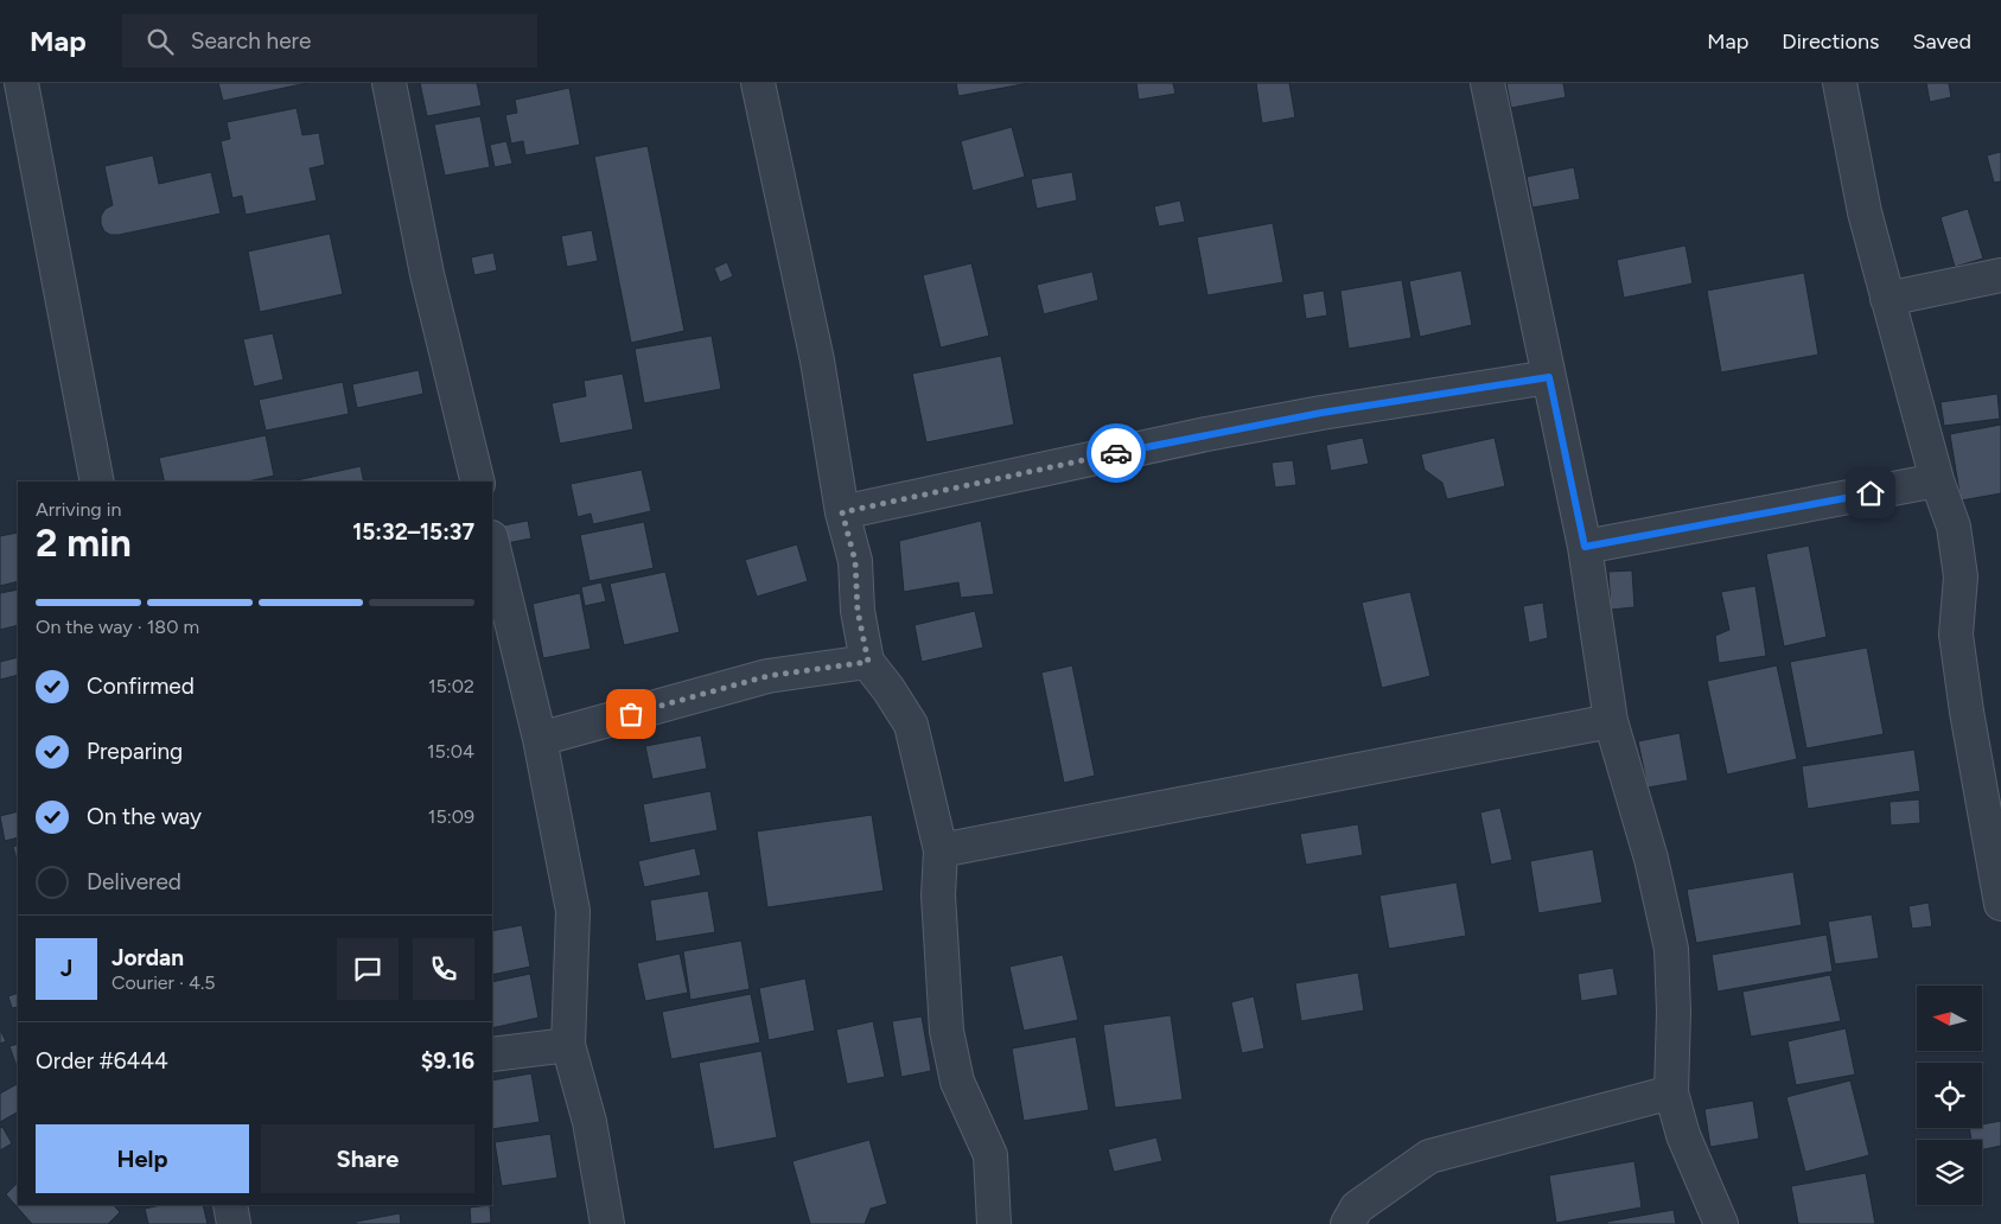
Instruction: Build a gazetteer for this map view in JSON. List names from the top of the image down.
{
  "north": "left",
  "page": {
    "header": "Map",
    "search": "Search here",
    "nav": ["Map", "Directions", "Saved"],
    "heading": ["2 min", "Arriving in", "15:32–15:37"],
    "panel": [
      "Jordan",
      "Courier · 4.5",
      "Order #6444",
      "$9.16"
    ],
    "bar": "On the way · 180 m",
    "list": [
      ["Confirmed", "15:02"],
      ["Preparing", "15:04"],
      ["On the way", "15:09"],
      "Delivered"
    ],
    "round": "J",
    "buttons": ["Help", "Share"]
  }
}
